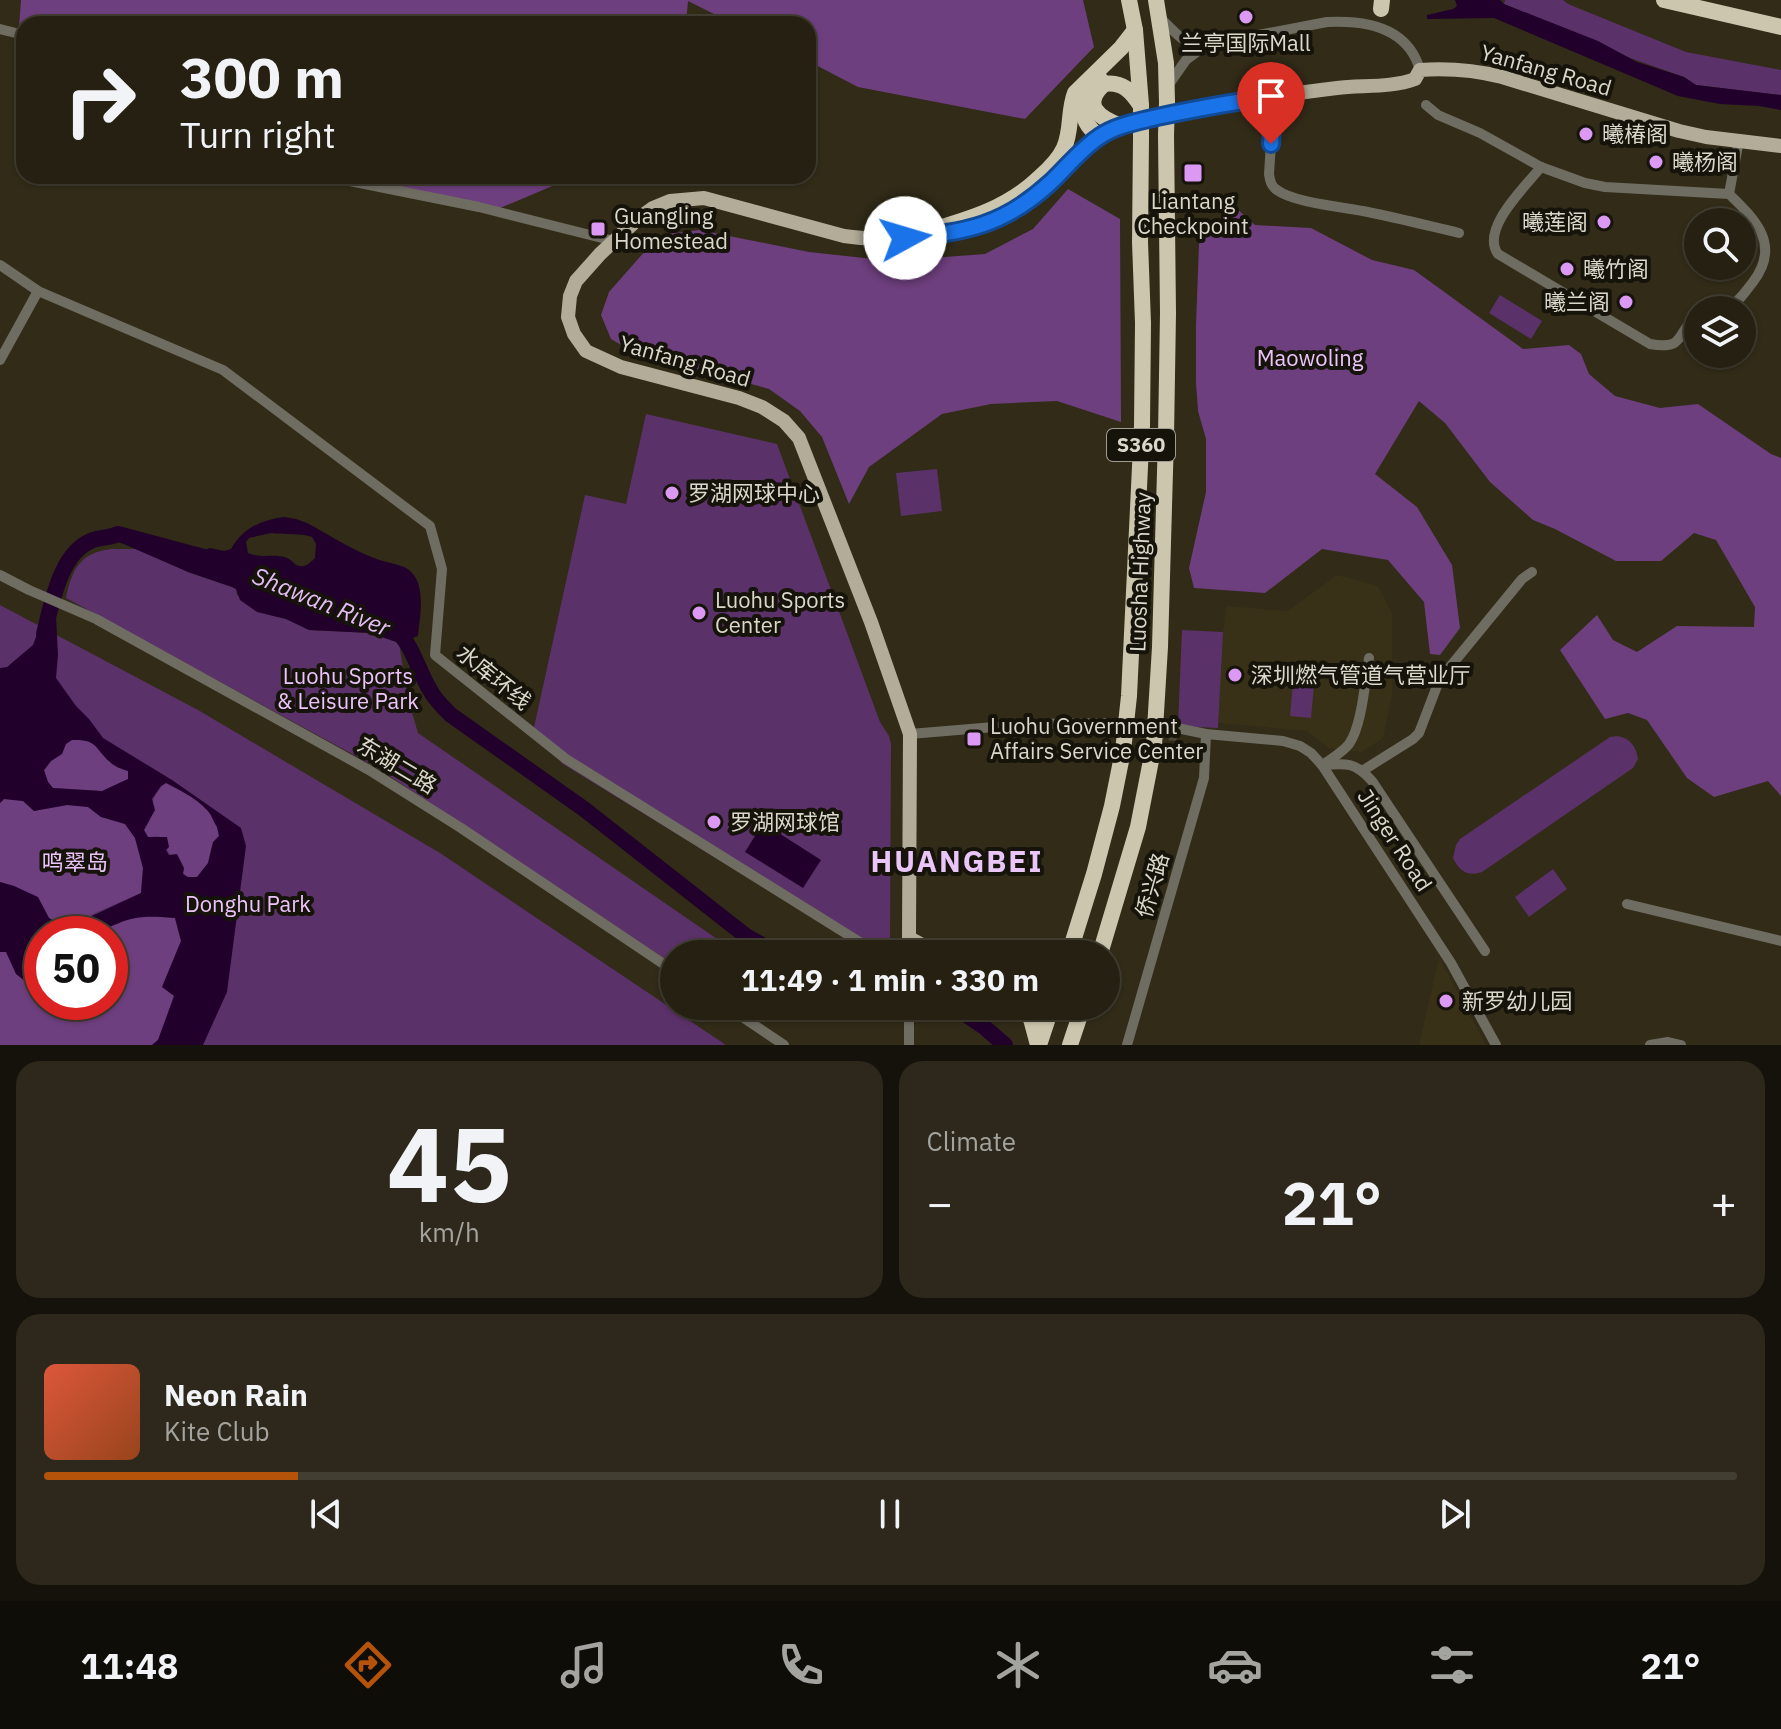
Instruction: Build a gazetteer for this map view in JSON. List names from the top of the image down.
{
  "streets": {
    "highway": ["S360", "Luosha Highway"],
    "main road": ["Yanfang Road"],
    "street": [
      "水库环线",
      "东湖二路",
      "Jinger Road",
      "侨兴路"
    ]
  },
  "crossings": [
    ["S360", "Luosha Highway"],
    ["Jinger Road", "侨兴路"]
  ],
  "districts": ["HUANGBEI"],
  "water": ["Shawan River"],
  "parks": [
    "Maowoling",
    "Luohu Sports & Leisure Park",
    "鸣翠岛",
    "Donghu Park"
  ],
  "places": {
    "other": [
      "兰亭国际Mall",
      "曦椿阁",
      "曦杨阁",
      "曦莲阁",
      "曦竹阁",
      "曦兰阁",
      "罗湖网球中心",
      "Luohu Sports Center",
      "深圳燃气管道气营业厅",
      "罗湖网球馆",
      "新罗幼儿园"
    ],
    "transit": ["Liantang Checkpoint", "Guangling Homestead", "Luohu Government Affairs Service Center"]
  },
  "page": {
    "turn": ["300 m", "Turn right"],
    "limit": "50",
    "trip": "11:49 · 1 min · 330 m",
    "tile": [
      ["45", "km/h"],
      "Climate"
    ],
    "heat": ["−", "21°", "+"],
    "song": ["Neon Rain", "Kite Club"],
    "tabs": ["11:48", "21°"]
  }
}
